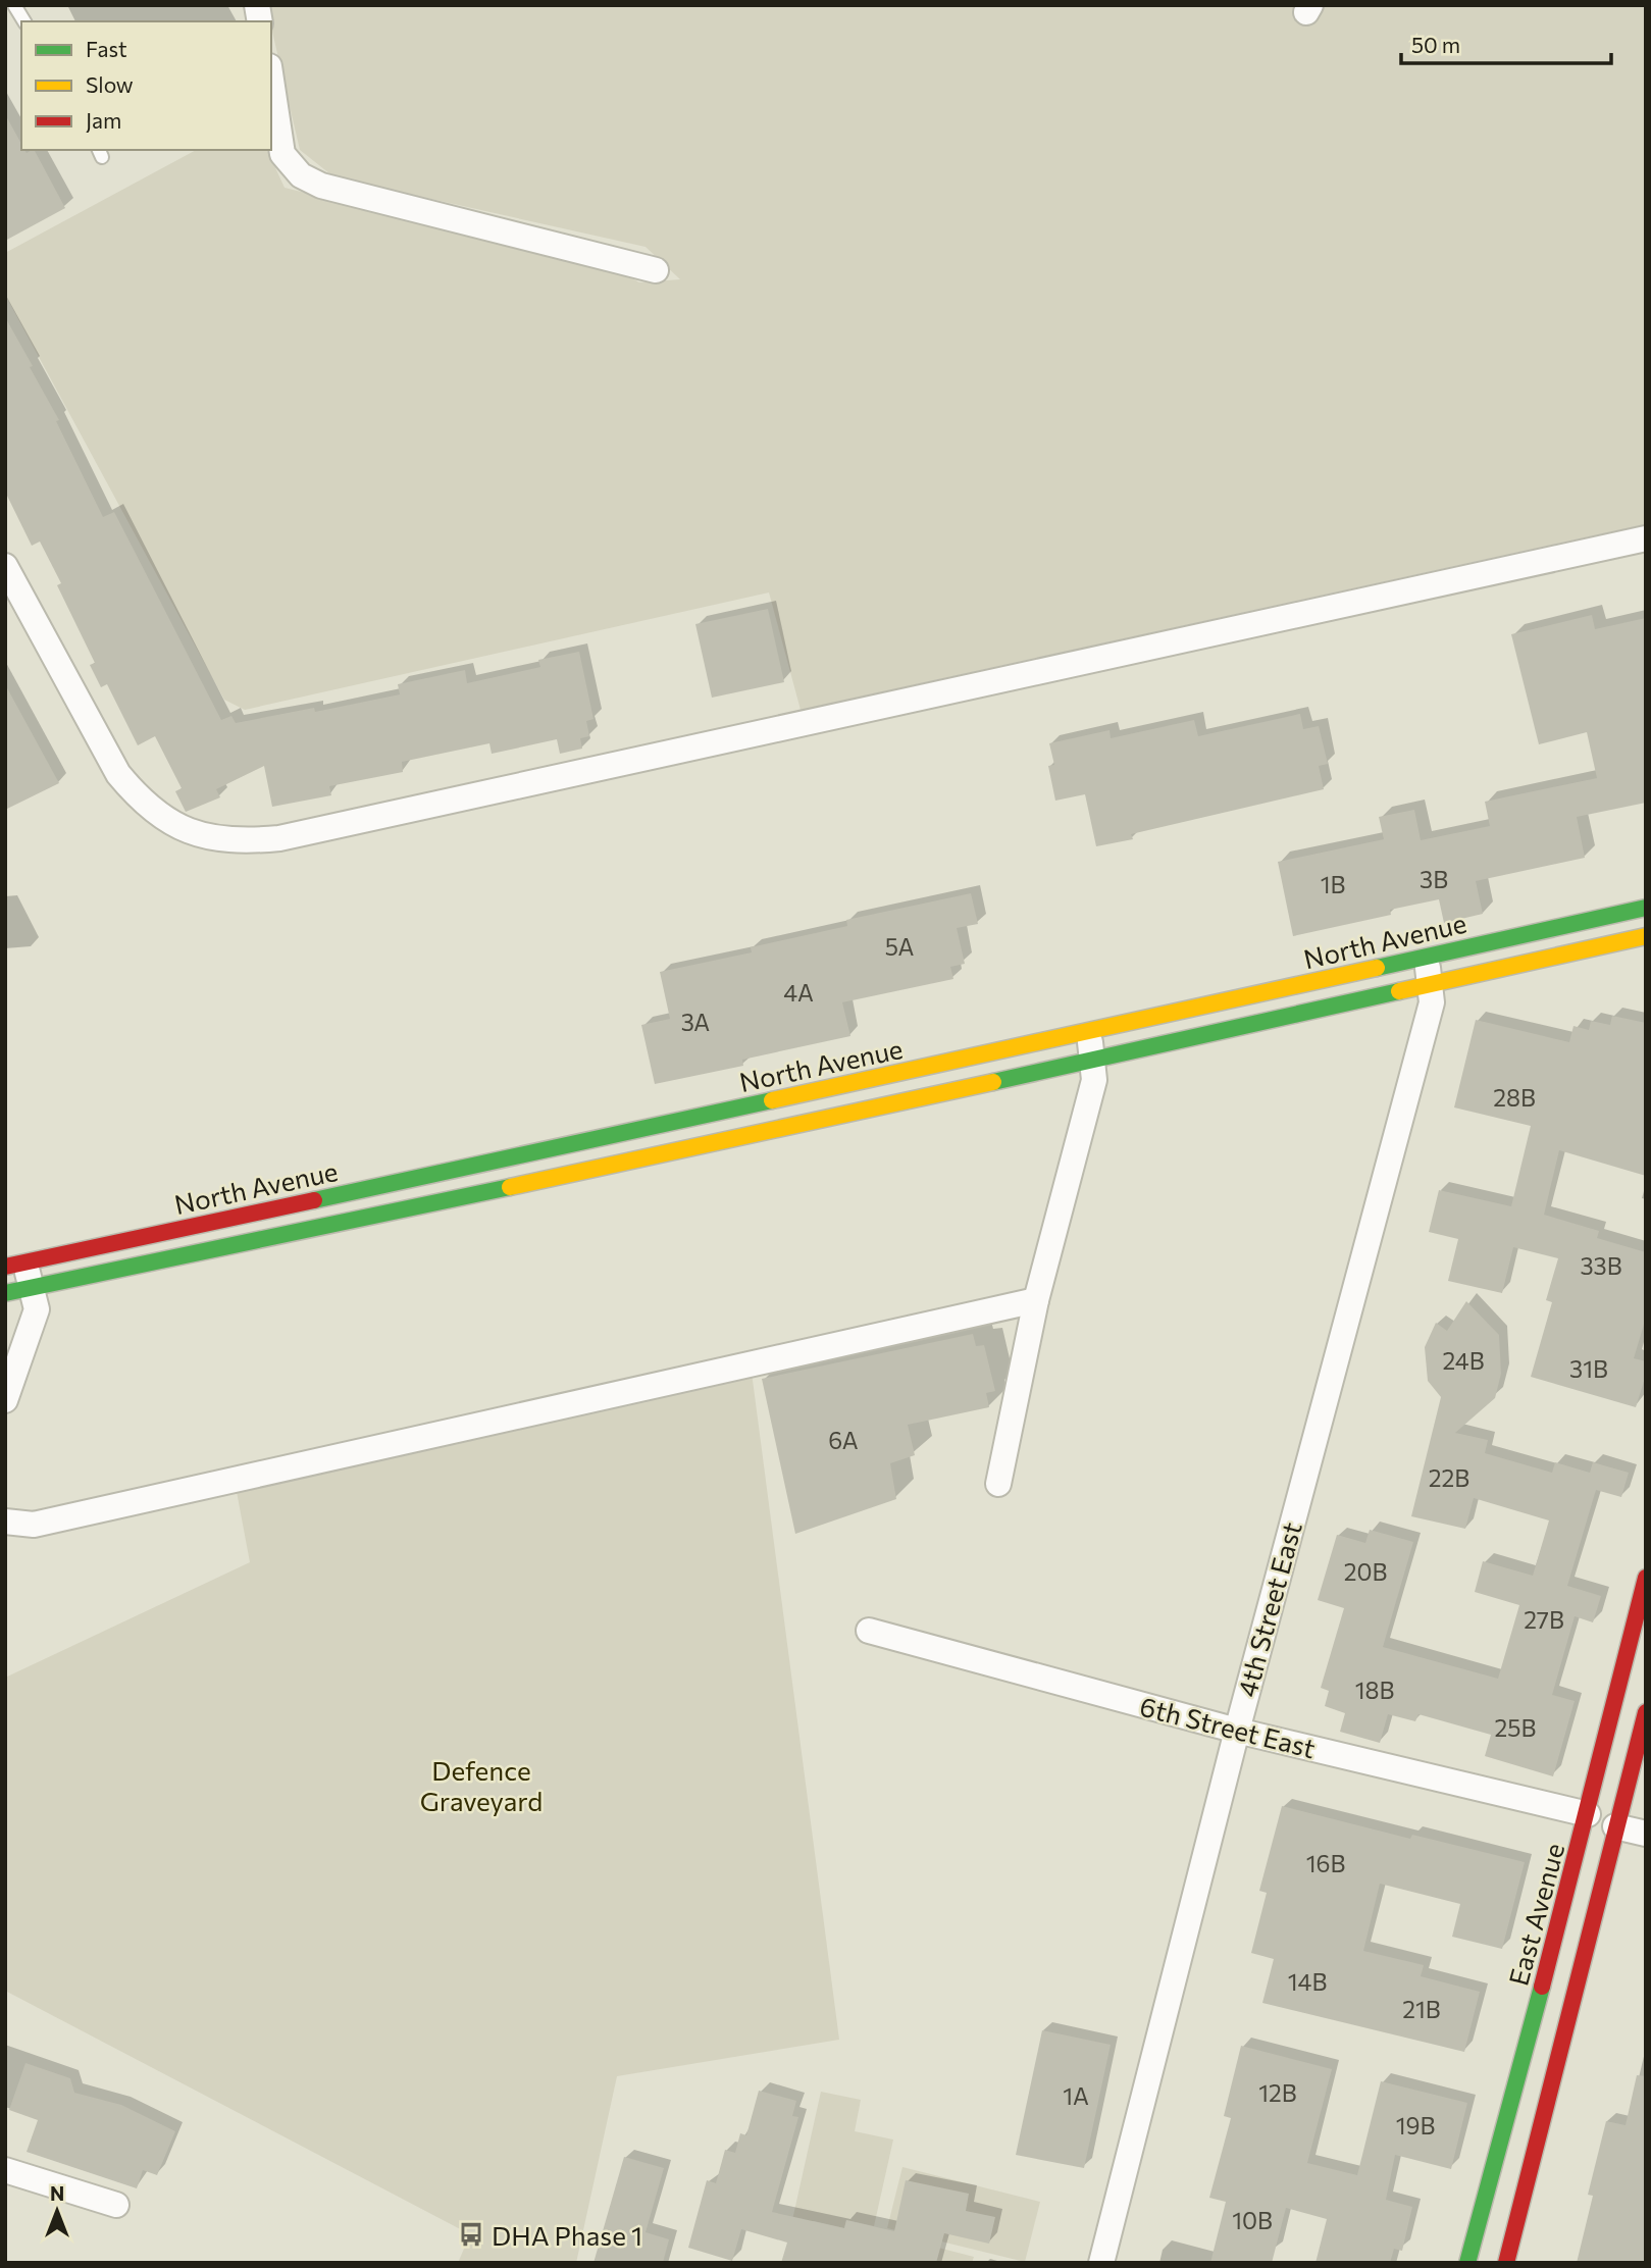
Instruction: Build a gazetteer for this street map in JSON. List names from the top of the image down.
{
  "streets": {
    "street": [
      "North Avenue",
      "4th Street East",
      "6th Street East",
      "East Avenue"
    ]
  },
  "crossings": [
    ["North Avenue", "4th Street East"],
    ["4th Street East", "6th Street East"],
    ["6th Street East", "East Avenue"]
  ],
  "parks": ["Defence Graveyard"],
  "places": {
    "bus stop": ["DHA Phase 1"]
  },
  "house_numbers": [
    "3B",
    "1B",
    "5A",
    "4A",
    "3A",
    "28B",
    "33B",
    "24B",
    "31B",
    "6A",
    "22B",
    "20B",
    "27B",
    "18B",
    "25B",
    "16B",
    "14B",
    "21B",
    "12B",
    "1A",
    "19B",
    "10B"
  ],
  "legend": ["Fast", "Slow", "Jam"],
  "scale_bar": "50 m",
  "north": "top"
}
